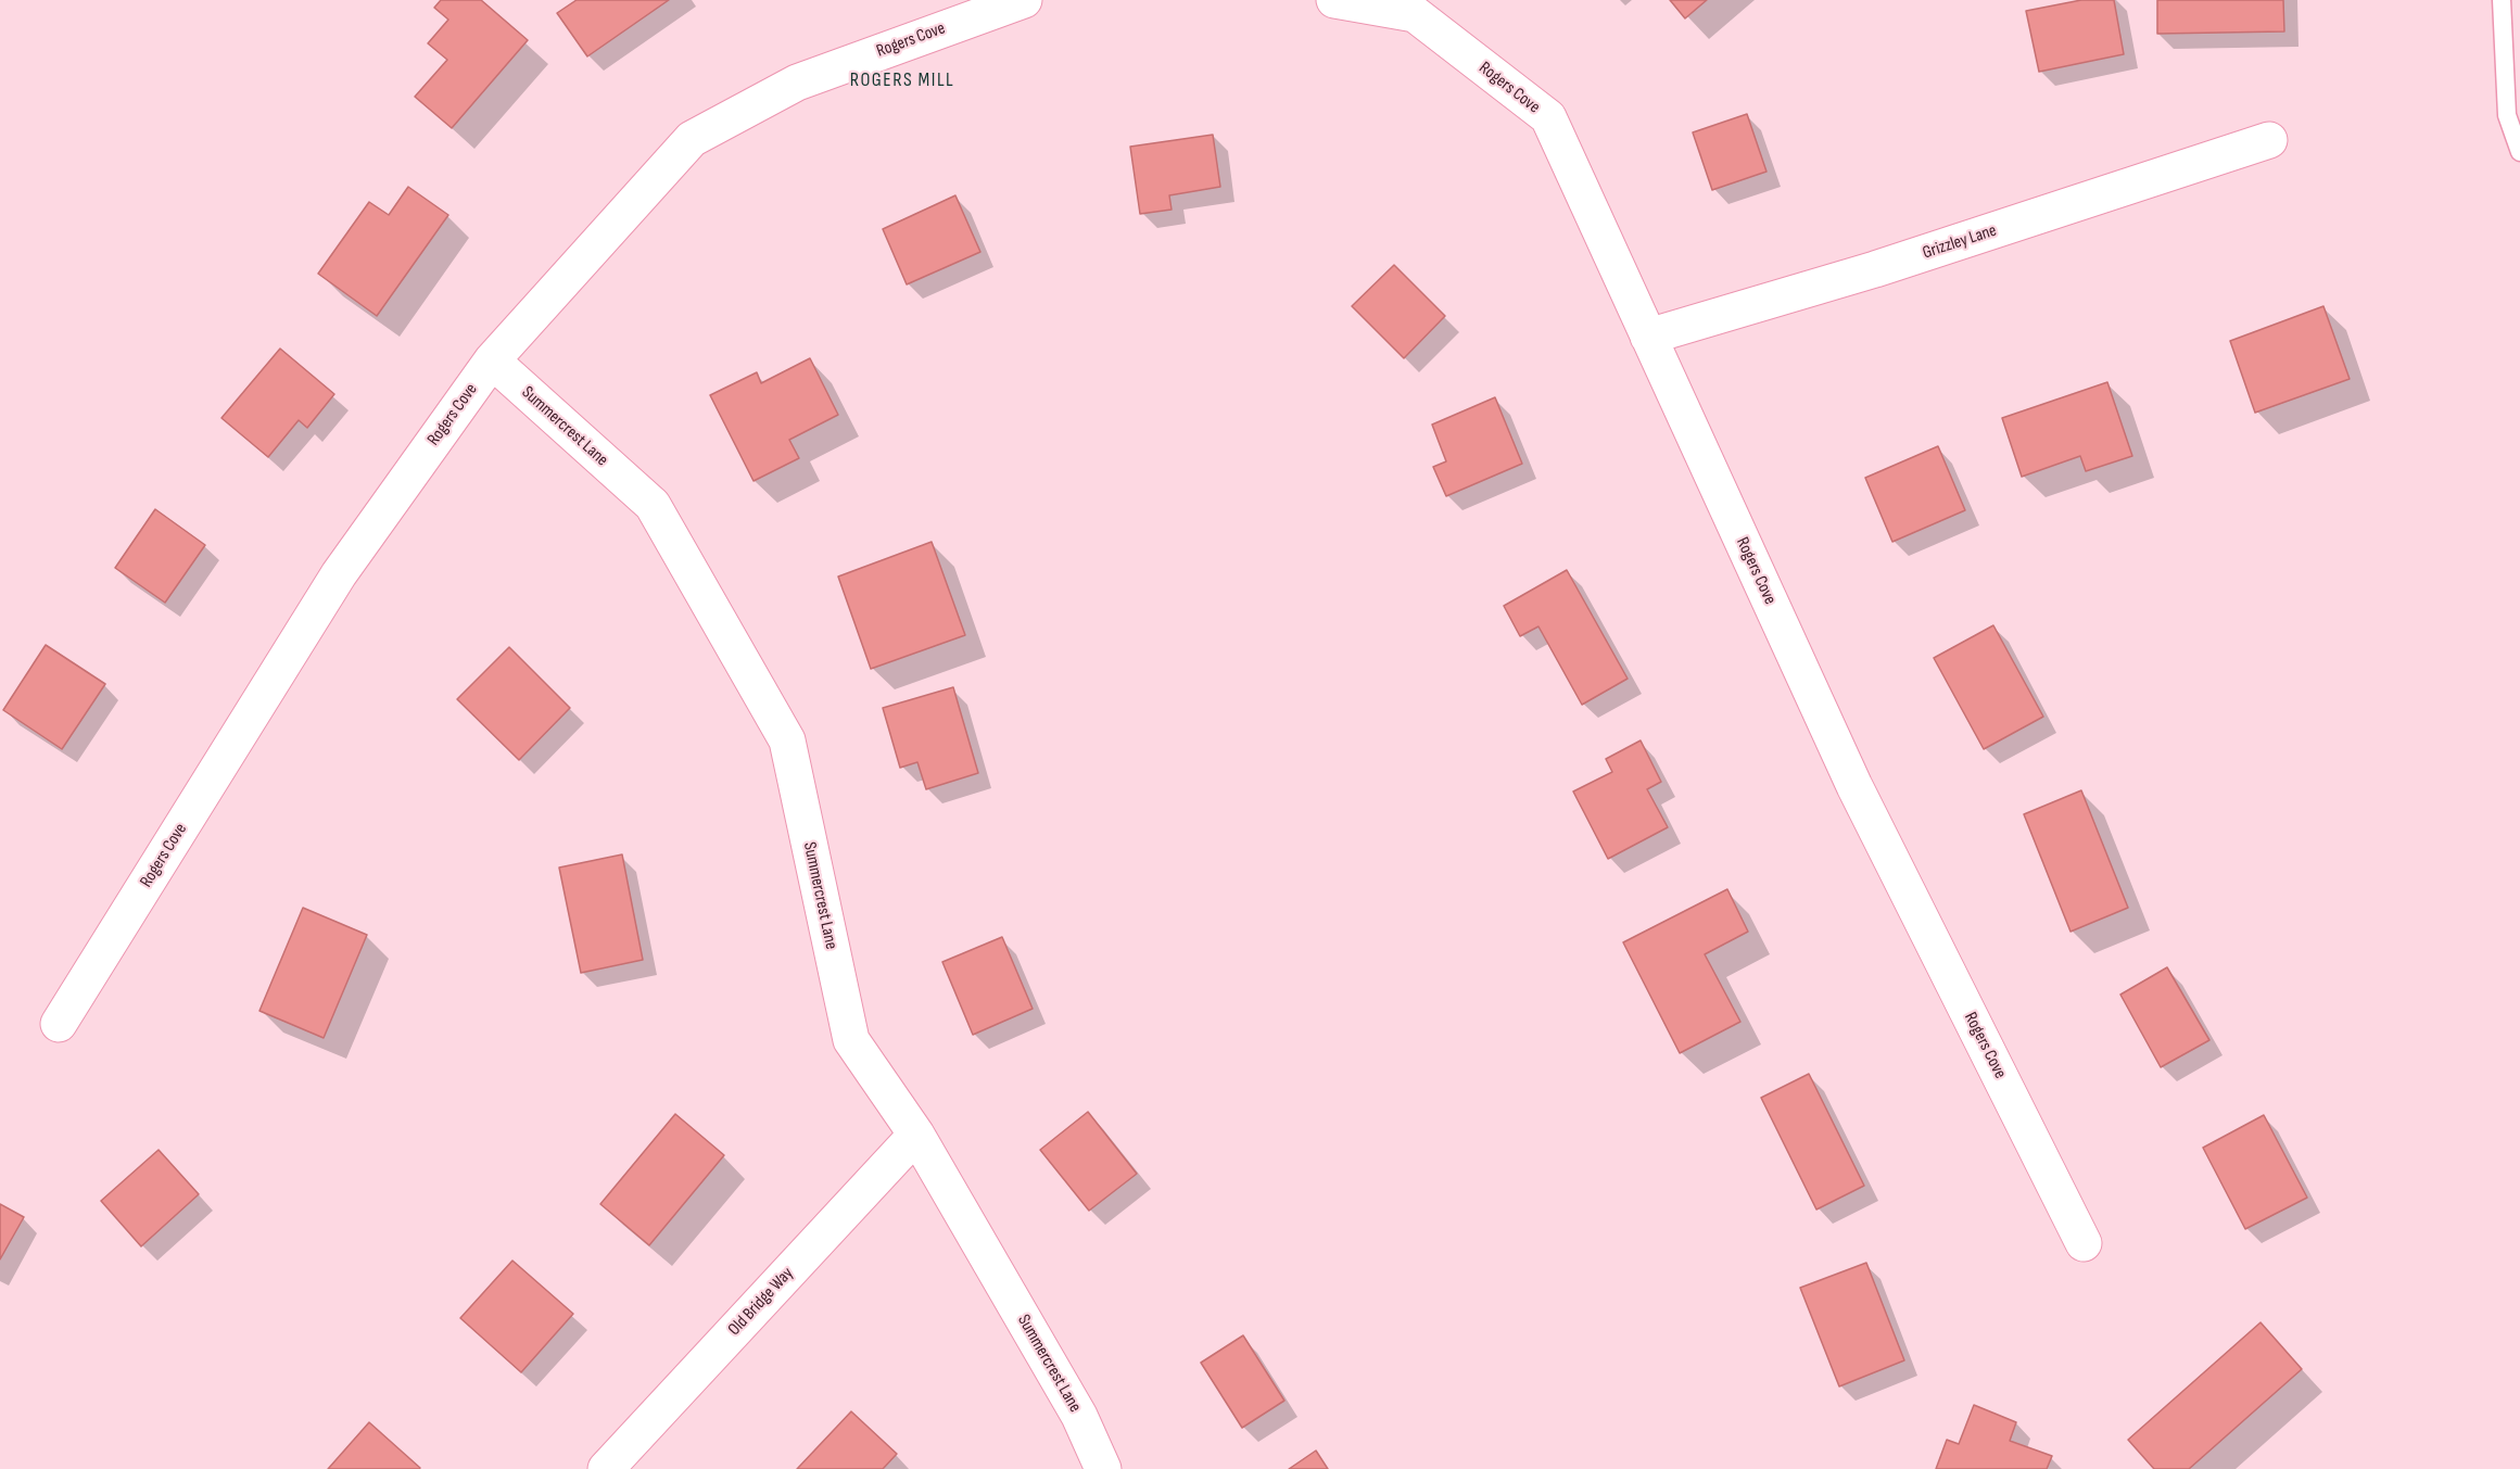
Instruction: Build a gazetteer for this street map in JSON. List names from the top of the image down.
{
  "streets": {
    "street": [
      "Rogers Cove",
      "Grizzley Lane",
      "Summercrest Lane",
      "Old Bridge Way"
    ]
  },
  "crossings": [
    ["Rogers Cove", "Grizzley Lane"],
    ["Rogers Cove", "Summercrest Lane"],
    ["Summercrest Lane", "Old Bridge Way"]
  ],
  "districts": ["ROGERS MILL"]
}
